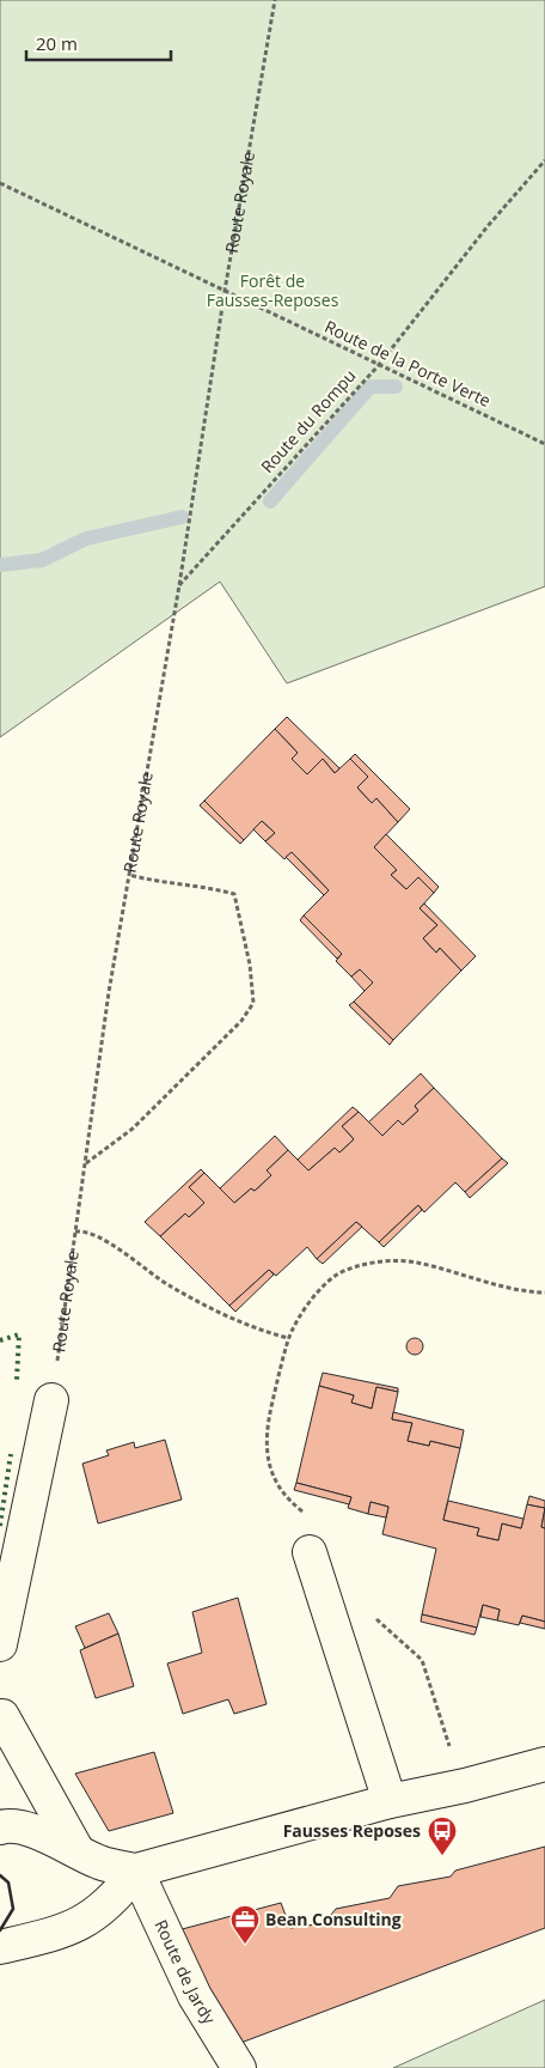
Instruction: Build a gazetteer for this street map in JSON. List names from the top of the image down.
{
  "streets": {
    "main road": ["Route de Jardy"],
    "path": ["Route Royale", "Route de la Porte Verte", "Route du Rompu"]
  },
  "crossings": [
    ["Route Royale", "Route de la Porte Verte"],
    ["Route Royale", "Route du Rompu"],
    ["Route de la Porte Verte", "Route du Rompu"]
  ],
  "parks": ["Forêt de Fausses-Reposes"],
  "places": {
    "bus stop": ["Fausses Reposes"],
    "office": ["Bean Consulting"]
  },
  "scale_bar": "20 m"
}
